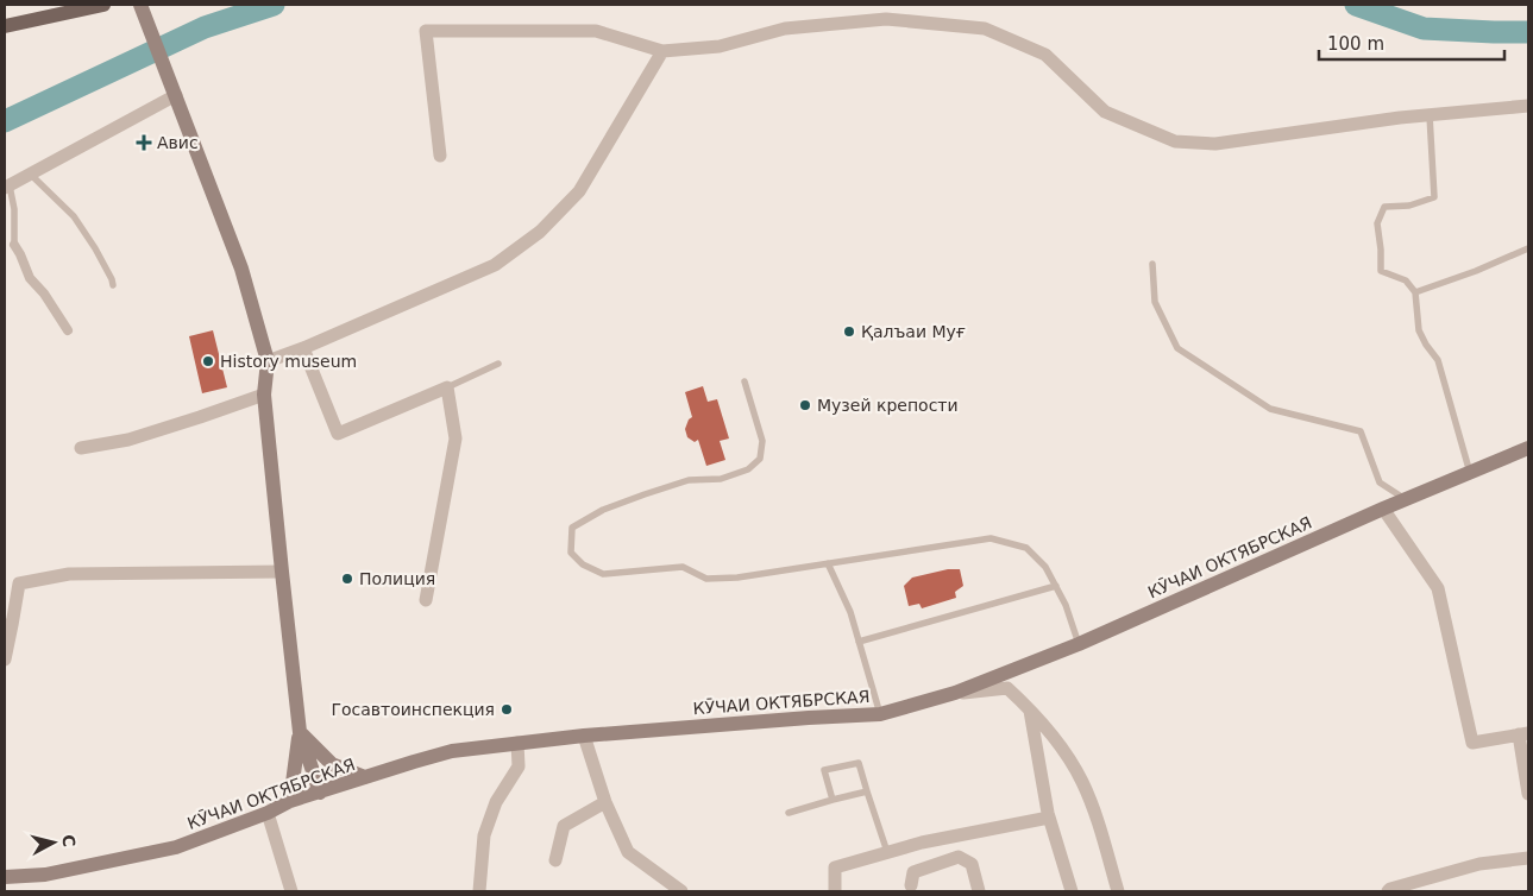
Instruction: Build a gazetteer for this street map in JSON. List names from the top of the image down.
{
  "streets": {
    "main road": ["КӮЧАИ ОКТЯБРСКАЯ"]
  },
  "places": {
    "health": ["Авис"],
    "other": [
      "Қалъаи Муғ",
      "History museum",
      "Музей крепости",
      "Полиция",
      "Госавтоинспекция"
    ]
  },
  "scale_bar": "100 m",
  "north": "right"
}
